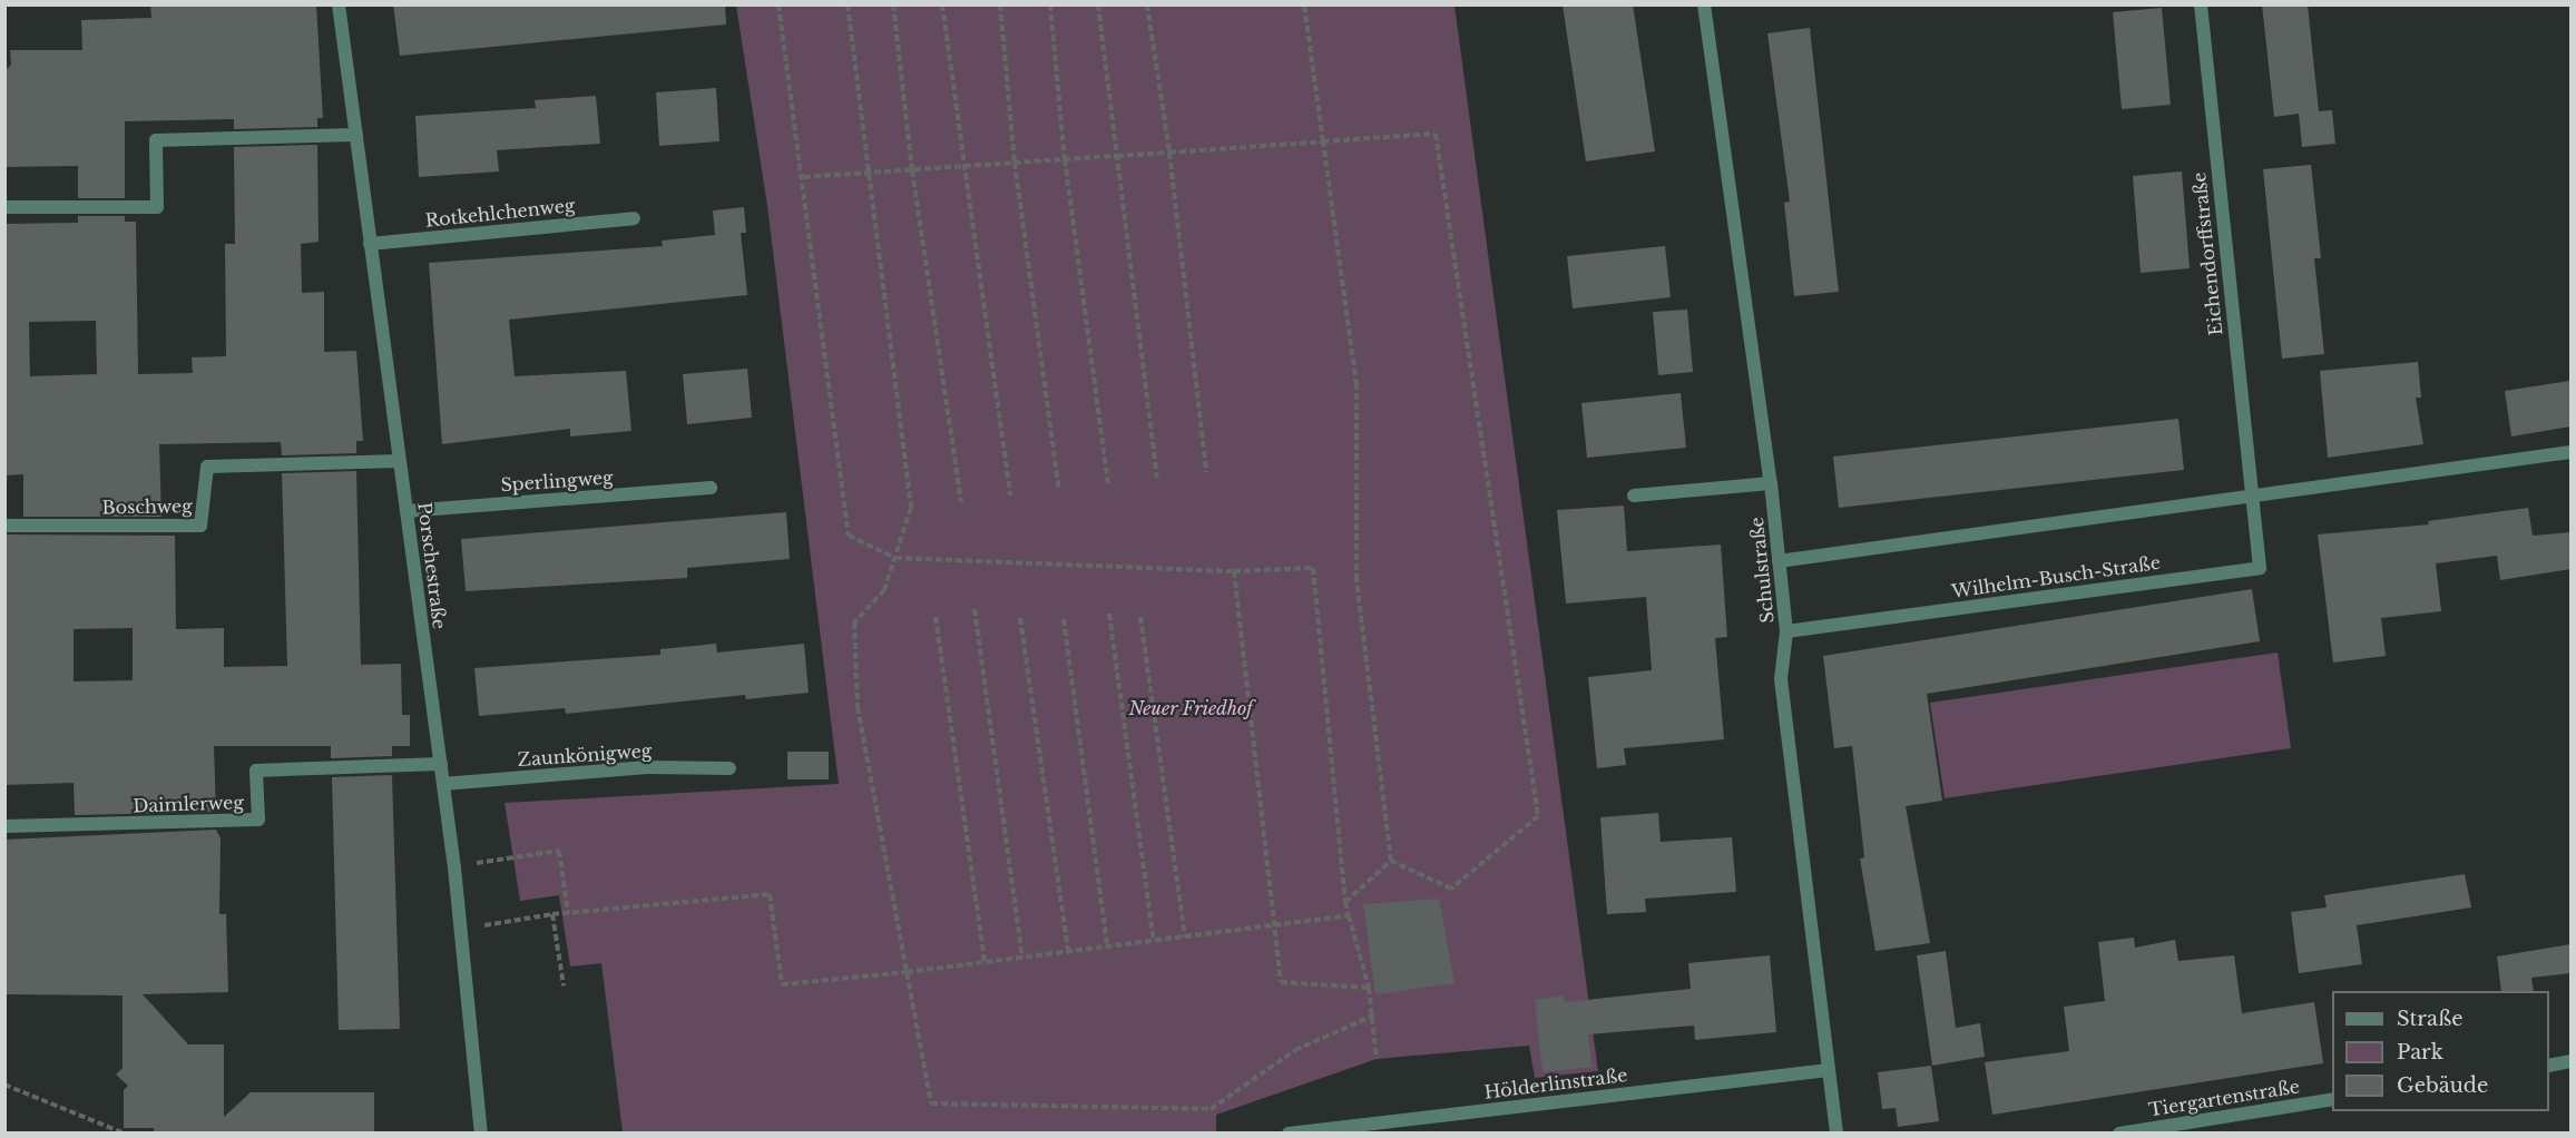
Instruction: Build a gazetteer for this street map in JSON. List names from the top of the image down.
{
  "streets": {
    "street": [
      "Rotkehlchenweg",
      "Eichendorffstraße",
      "Sperlingweg",
      "Boschweg",
      "Porschestraße",
      "Schulstraße",
      "Wilhelm-Busch-Straße",
      "Zaunkönigweg",
      "Daimlerweg",
      "Hölderlinstraße",
      "Tiergartenstraße"
    ]
  },
  "crossings": [
    ["Rotkehlchenweg", "Porschestraße"],
    ["Eichendorffstraße", "Wilhelm-Busch-Straße"],
    ["Sperlingweg", "Porschestraße"],
    ["Boschweg", "Porschestraße"],
    ["Porschestraße", "Zaunkönigweg"],
    ["Porschestraße", "Daimlerweg"],
    ["Schulstraße", "Wilhelm-Busch-Straße"],
    ["Schulstraße", "Hölderlinstraße"]
  ],
  "parks": ["Neuer Friedhof"],
  "legend": ["Straße", "Park", "Gebäude"]
}
